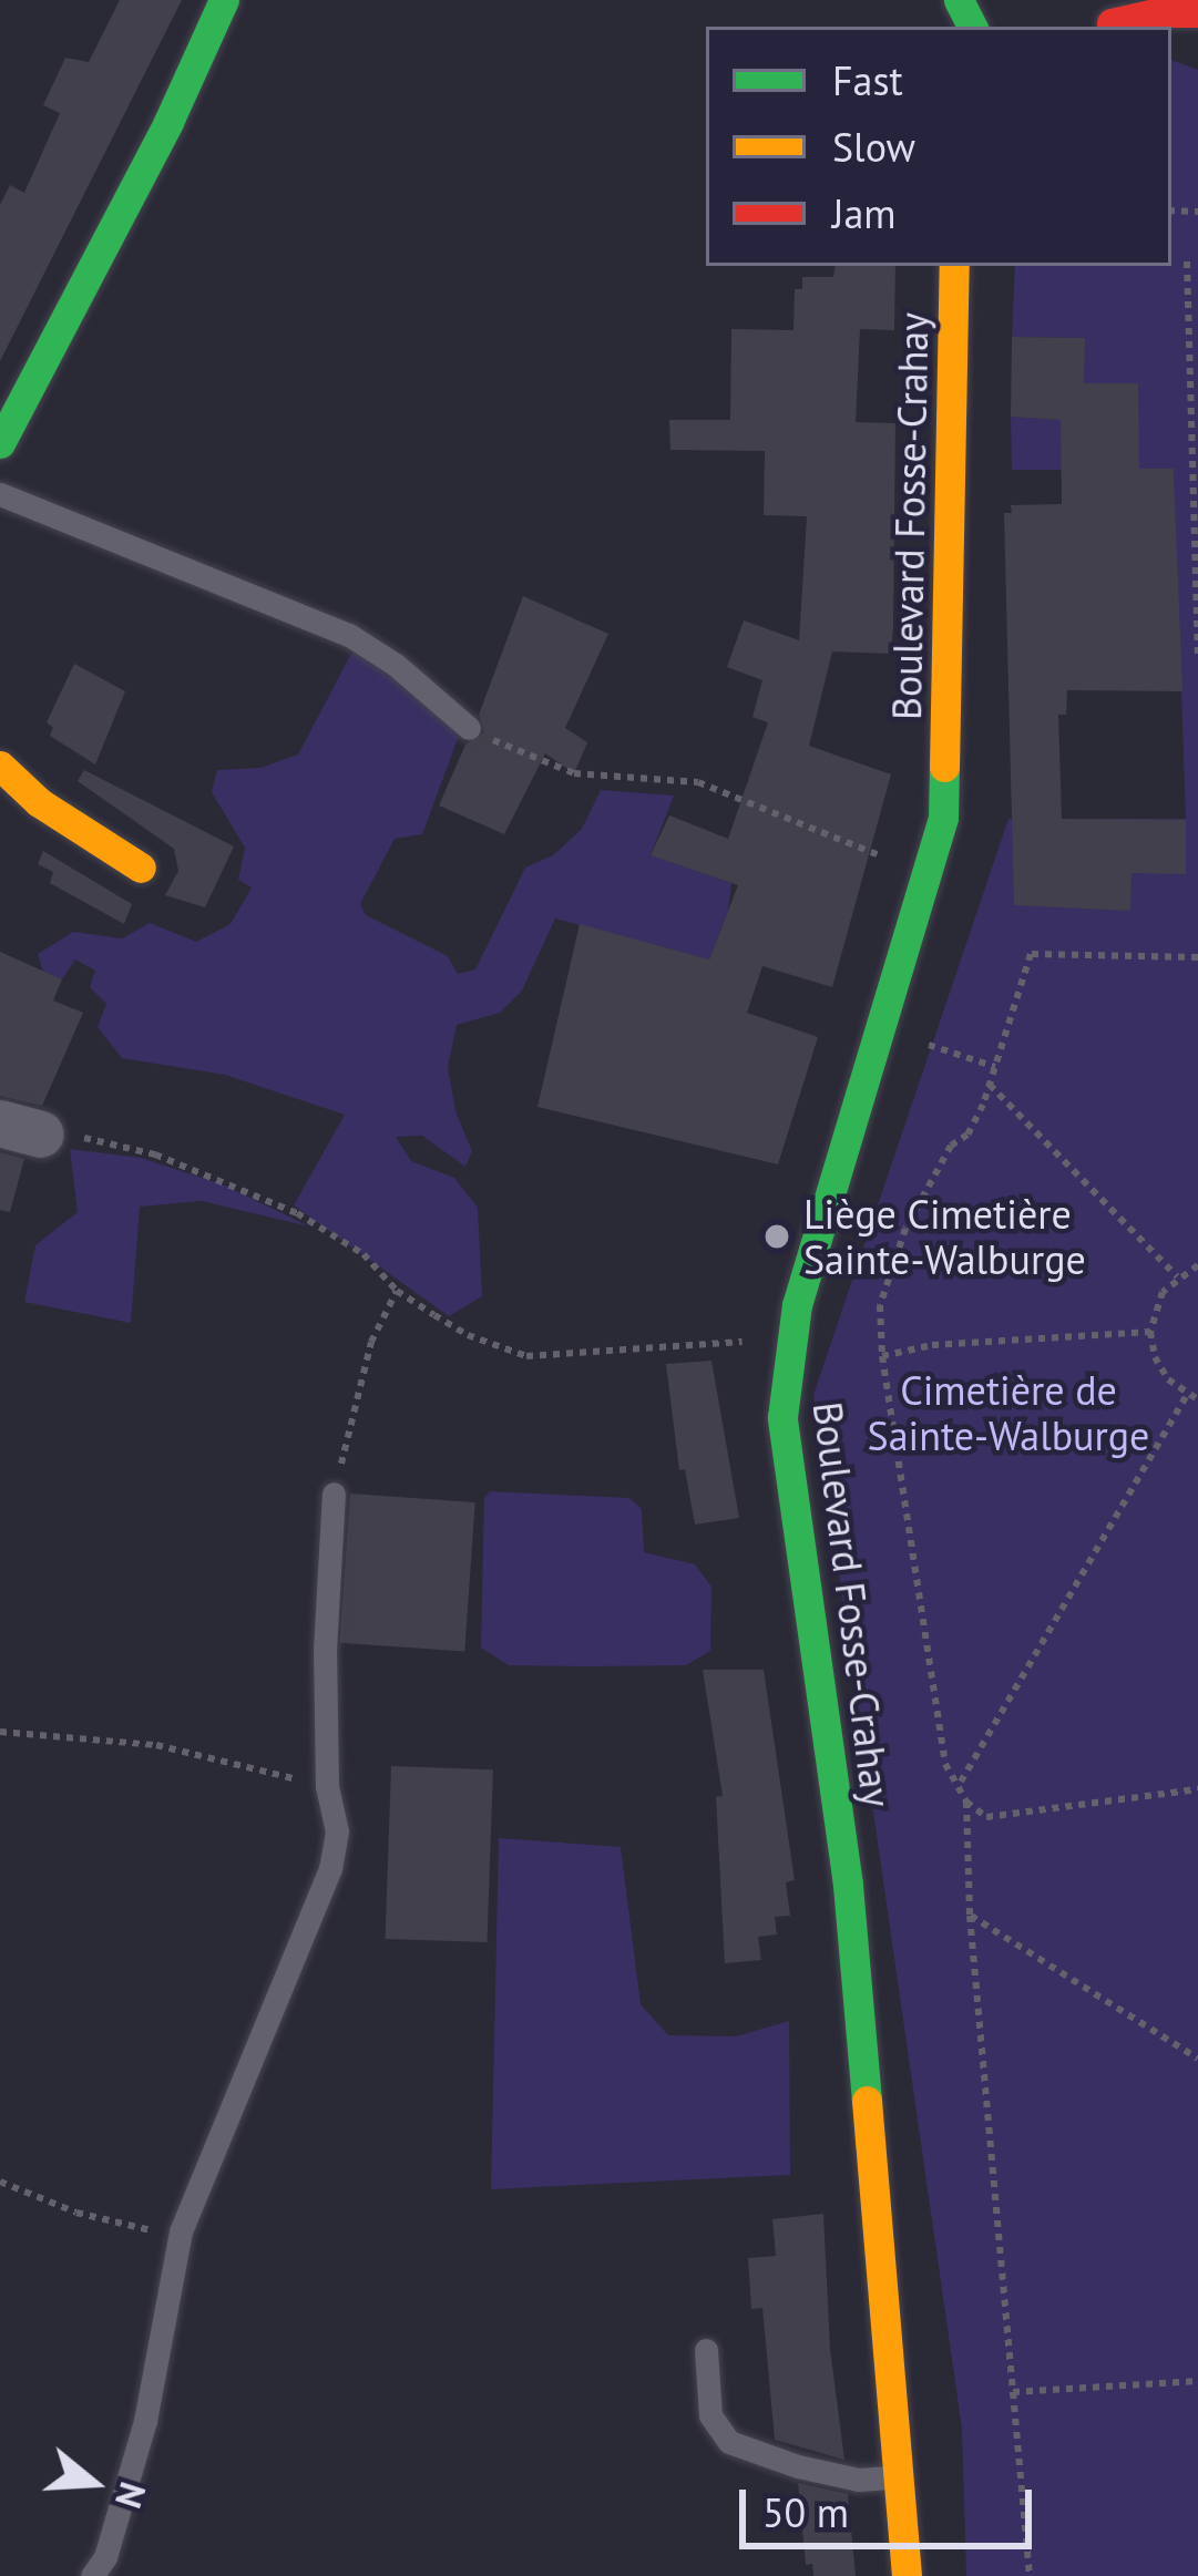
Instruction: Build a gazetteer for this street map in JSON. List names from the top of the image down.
{
  "streets": {
    "street": ["Boulevard Fosse-Crahay"]
  },
  "parks": ["Cimetière de Sainte-Walburge"],
  "places": ["Liège Cimetière Sainte-Walburge"],
  "legend": ["Fast", "Slow", "Jam"],
  "scale_bar": "50 m",
  "north": "right"
}
